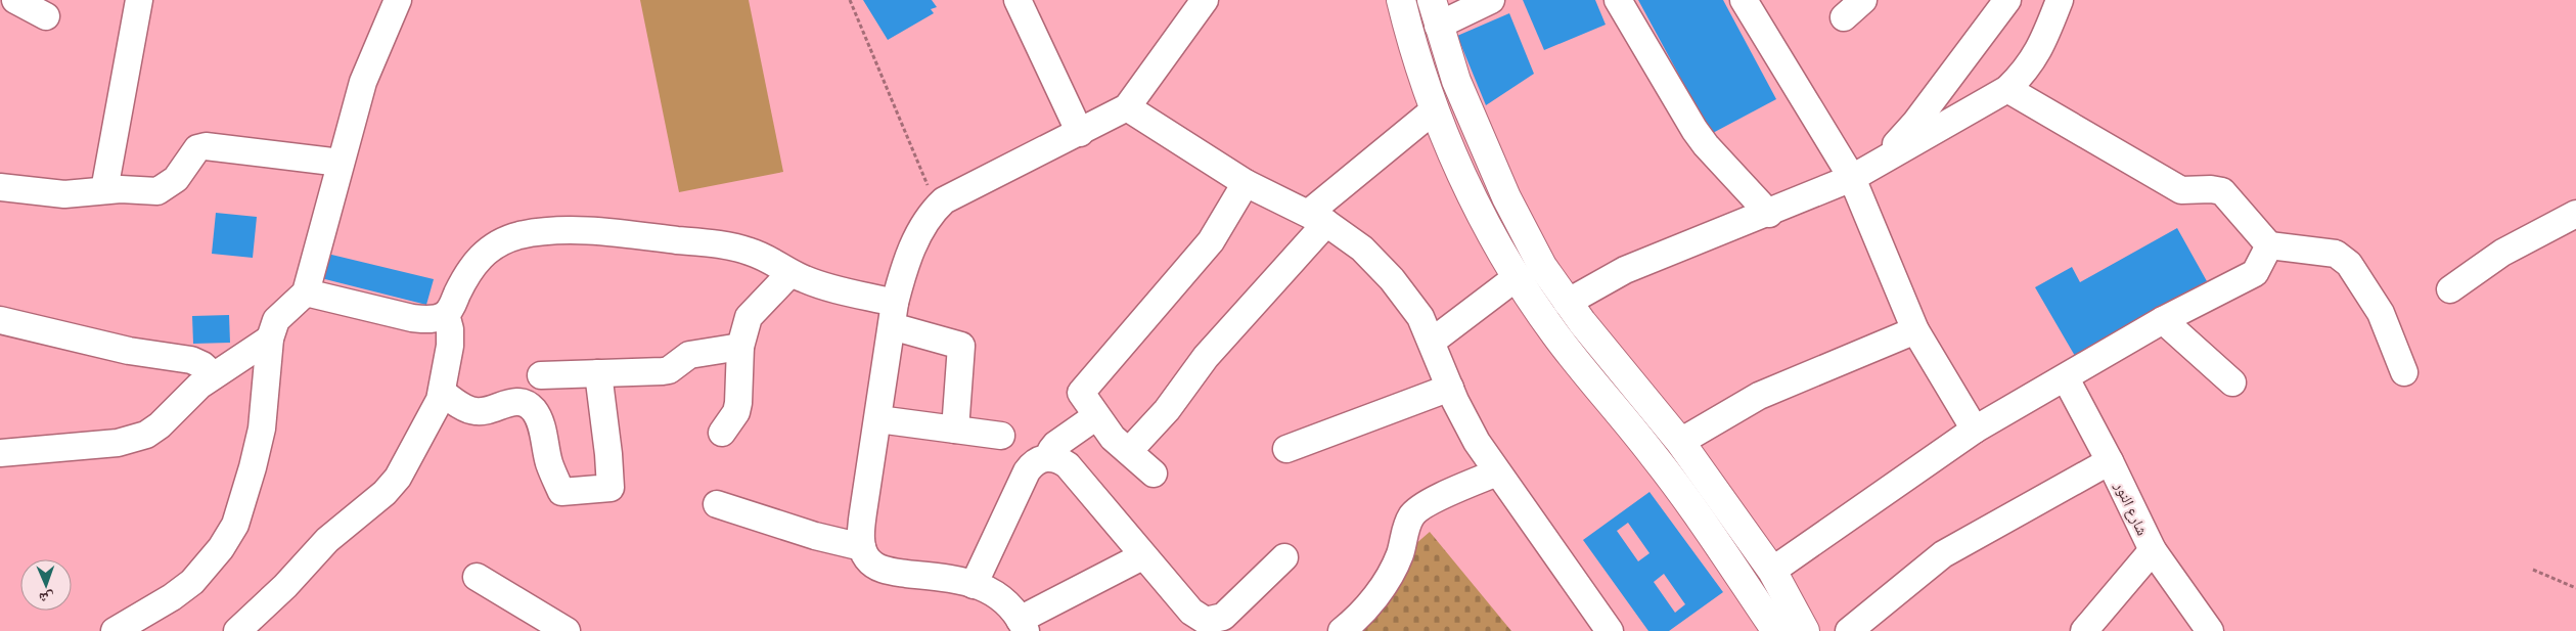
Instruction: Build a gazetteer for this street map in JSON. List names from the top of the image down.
{
  "streets": {
    "street": ["شارع النور"]
  },
  "north": "bottom"
}
